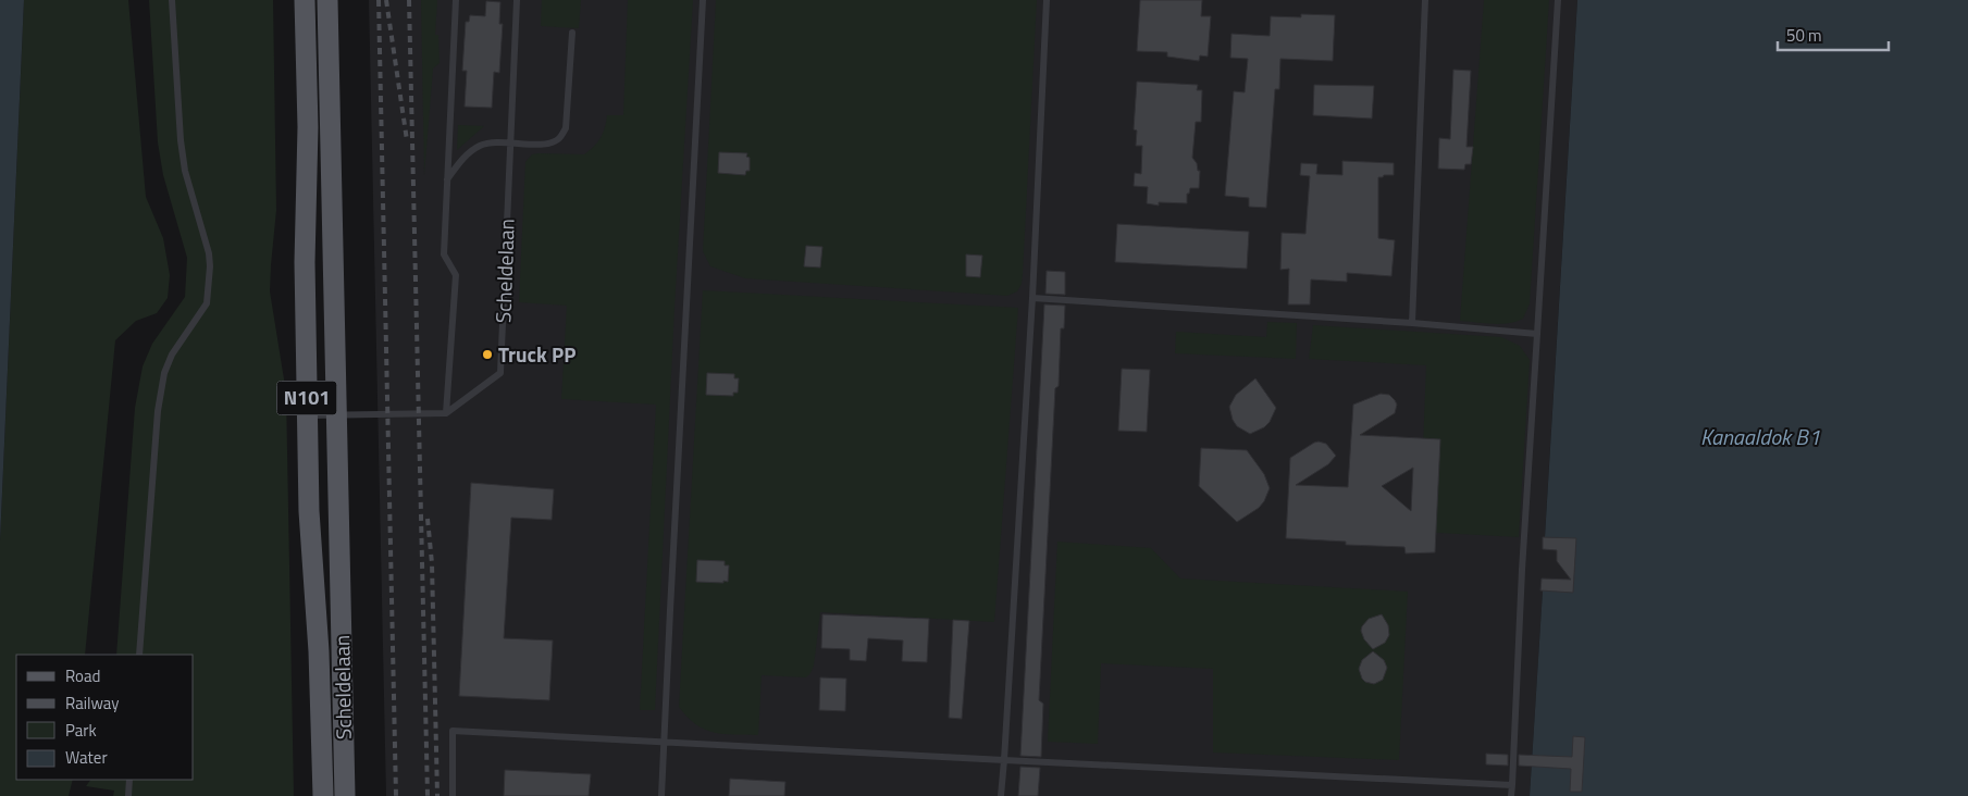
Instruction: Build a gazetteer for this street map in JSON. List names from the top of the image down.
{
  "streets": {
    "main road": ["Scheldelaan", "N101"]
  },
  "water": ["Kanaaldok B1"],
  "places": ["Truck PP"],
  "legend": [
    "Road",
    "Railway",
    "Park",
    "Water"
  ],
  "scale_bar": "50 m"
}
